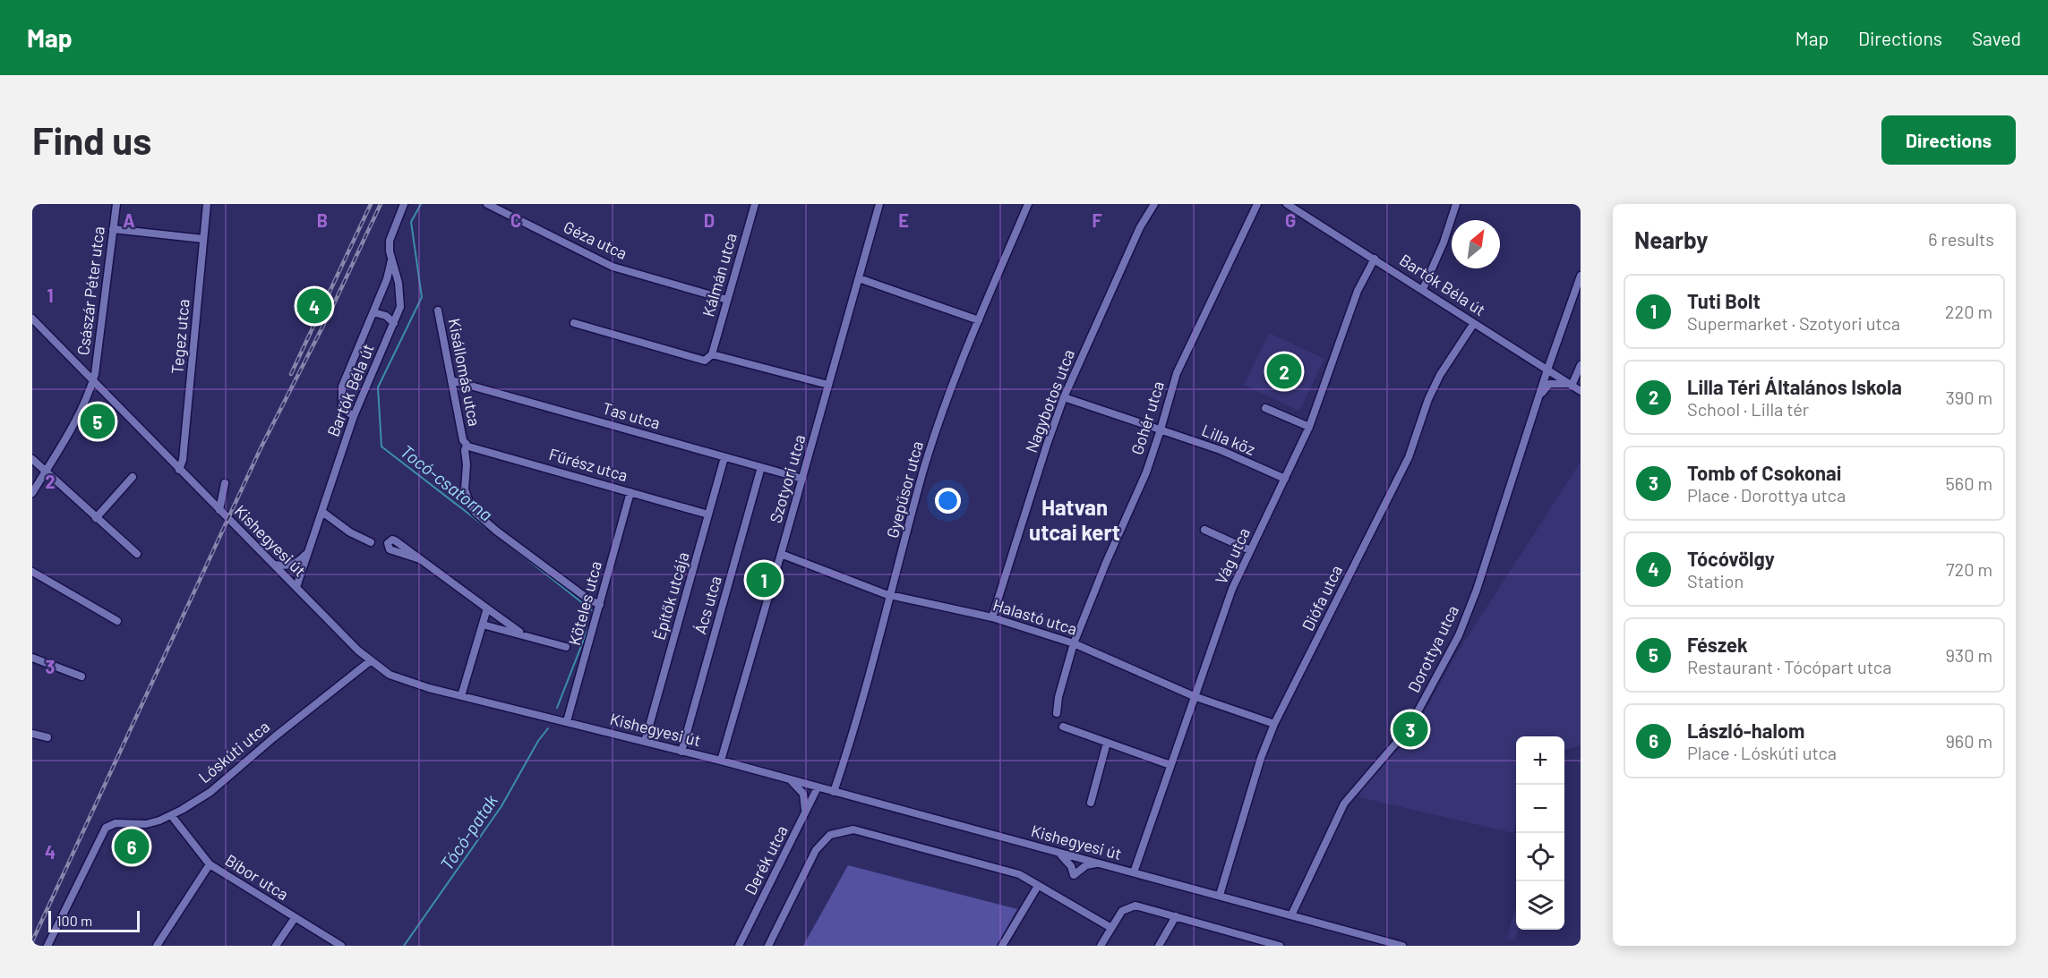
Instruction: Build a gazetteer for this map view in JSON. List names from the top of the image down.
{
  "streets": {
    "street": [
      "Géza utca",
      "Kálmán utca",
      "Bartók Béla út",
      "Császár Péter utca",
      "Tegez utca",
      "Kisállomás utca",
      "Nagybotos utca",
      "Tas utca",
      "Gohér utca",
      "Lilla köz",
      "Fűrész utca",
      "Szotyori utca",
      "Gyepűsor utca",
      "Kishegyesi út",
      "Vág utca",
      "Építők utcája",
      "Diófa utca",
      "Köteles utca",
      "Ács utca",
      "Halastó utca",
      "Dorottya utca",
      "Lóskúti utca",
      "Derék utca",
      "Bíbor utca"
    ]
  },
  "crossings": [
    ["Géza utca", "Kálmán utca"],
    ["Bartók Béla út", "Kishegyesi út"],
    ["Bartók Béla út", "Vág utca"],
    ["Bartók Béla út", "Diófa utca"],
    ["Bartók Béla út", "Dorottya utca"],
    ["Császár Péter utca", "Kishegyesi út"],
    ["Tegez utca", "Kishegyesi út"],
    ["Kisállomás utca", "Tas utca"],
    ["Kisállomás utca", "Fűrész utca"],
    ["Kisállomás utca", "Köteles utca"],
    ["Nagybotos utca", "Lilla köz"],
    ["Nagybotos utca", "Halastó utca"],
    ["Tas utca", "Szotyori utca"],
    ["Tas utca", "Építők utcája"],
    ["Tas utca", "Ács utca"],
    ["Gohér utca", "Lilla köz"],
    ["Gohér utca", "Halastó utca"],
    ["Lilla köz", "Vág utca"],
    ["Fűrész utca", "Építők utcája"],
    ["Fűrész utca", "Köteles utca"],
    ["Szotyori utca", "Kishegyesi út"],
    ["Szotyori utca", "Halastó utca"],
    ["Gyepűsor utca", "Kishegyesi út"],
    ["Gyepűsor utca", "Halastó utca"],
    ["Kishegyesi út", "Vág utca"],
    ["Kishegyesi út", "Építők utcája"],
    ["Kishegyesi út", "Diófa utca"],
    ["Kishegyesi út", "Köteles utca"],
    ["Kishegyesi út", "Ács utca"],
    ["Kishegyesi út", "Dorottya utca"],
    ["Kishegyesi út", "Lóskúti utca"],
    ["Kishegyesi út", "Derék utca"],
    ["Vág utca", "Halastó utca"],
    ["Diófa utca", "Halastó utca"],
    ["Lóskúti utca", "Bíbor utca"]
  ],
  "districts": ["Hatvan utcai kert"],
  "water": ["Tocó-csatorna", "Tócó-patak"],
  "scale_bar": "100 m",
  "north": "top right",
  "page": {
    "header": "Map",
    "nav": ["Map", "Directions", "Saved"],
    "buttons": "Directions",
    "title": "Find us",
    "heading": ["Nearby", "6 results"],
    "list": [
      {
        "mark": "1",
        "name": "Tuti Bolt",
        "note": "Supermarket · Szotyori utca",
        "value": "220 m"
      },
      {
        "mark": "2",
        "name": "Lilla Téri Általános Iskola",
        "note": "School · Lilla tér",
        "value": "390 m"
      },
      {
        "mark": "3",
        "name": "Tomb of Csokonai",
        "note": "Place · Dorottya utca",
        "value": "560 m"
      },
      {
        "mark": "4",
        "name": "Tócóvölgy",
        "note": "Station",
        "value": "720 m"
      },
      {
        "mark": "5",
        "name": "Fészek",
        "note": "Restaurant · Tócópart utca",
        "value": "930 m"
      },
      {
        "mark": "6",
        "name": "László-halom",
        "note": "Place · Lóskúti utca",
        "value": "960 m"
      }
    ],
    "pins": [
      "4",
      "2",
      "5",
      "1",
      "3",
      "6"
    ],
    "map_buttons": ["+", "−"],
    "scale": "100 m"
  },
  "grid": {
    "columns": [
      "A",
      "B",
      "C",
      "D",
      "E",
      "F",
      "G"
    ],
    "rows": [
      "1",
      "2",
      "3",
      "4"
    ]
  }
}
